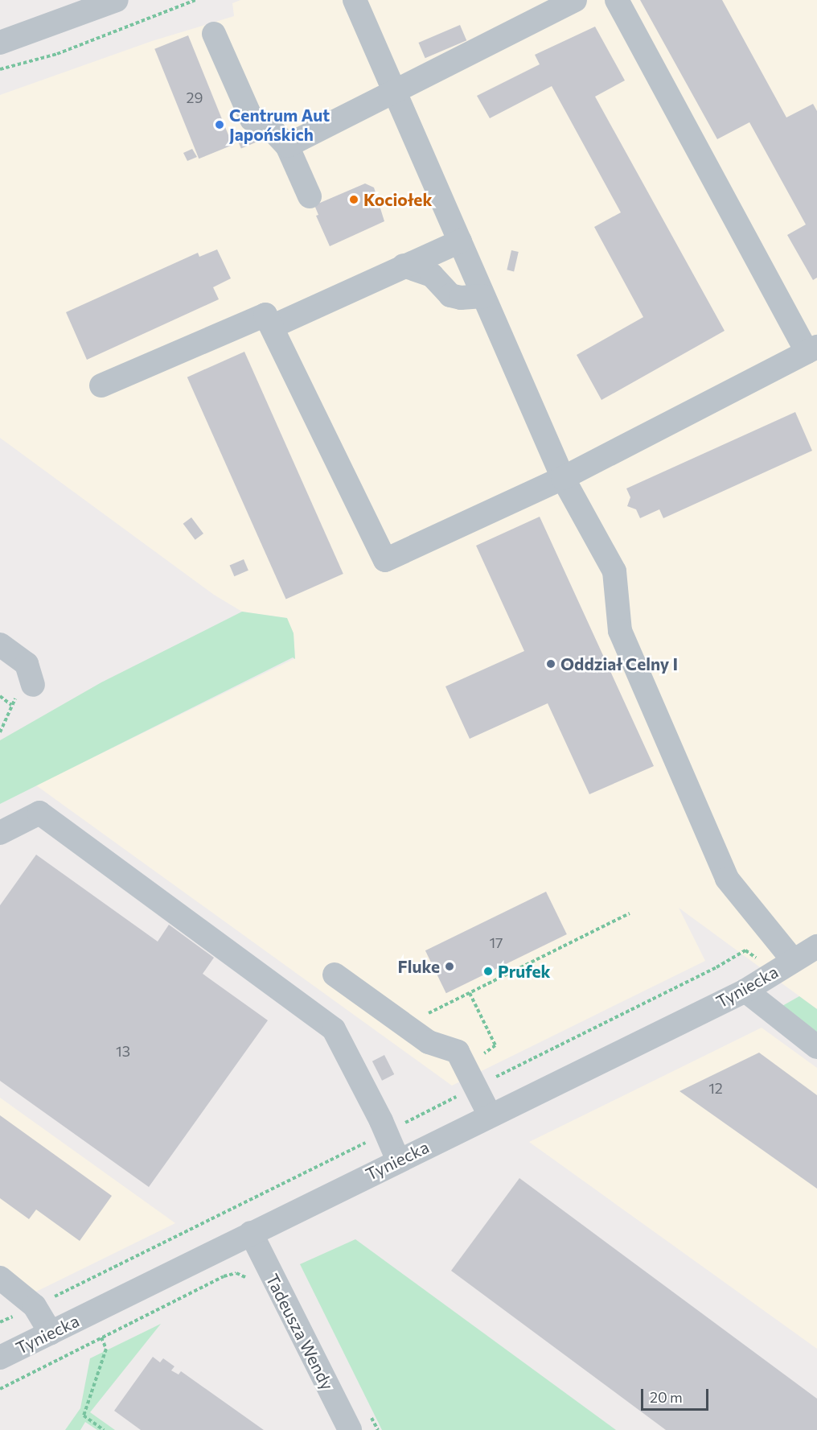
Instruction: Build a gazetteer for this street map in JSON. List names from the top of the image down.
{
  "streets": {
    "street": ["Tyniecka", "Tadeusza Wendy"]
  },
  "crossings": [
    ["Tyniecka", "Tadeusza Wendy"]
  ],
  "places": [
    "Centrum Aut Japońskich",
    "Kociołek",
    "Oddział Celny I",
    "Fluke",
    "Prufek"
  ],
  "house_numbers": [
    "29",
    "17",
    "13",
    "12"
  ],
  "scale_bar": "20 m"
}
